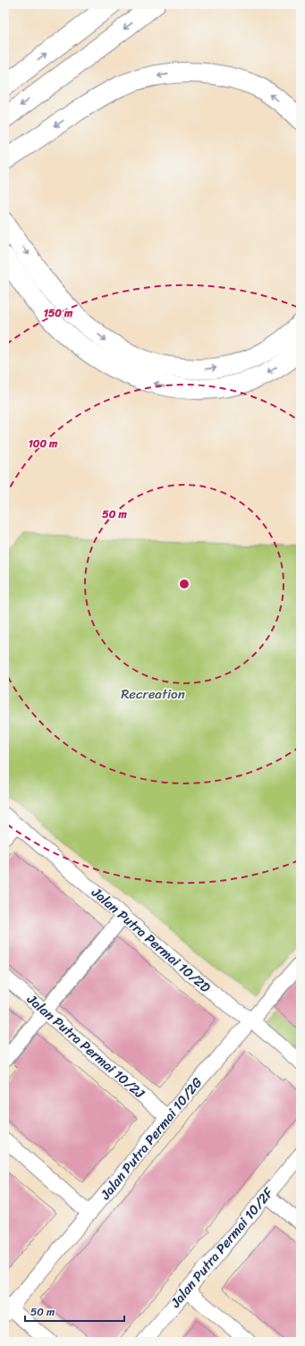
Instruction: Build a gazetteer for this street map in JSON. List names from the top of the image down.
{
  "streets": {
    "street": [
      "Jalan Putra Permai 10/2D",
      "Jalan Putra Permai 10/2J",
      "Jalan Putra Permai 10/2G",
      "Jalan Putra Permai 10/2F"
    ]
  },
  "crossings": [
    ["Jalan Putra Permai 10/2D", "Jalan Putra Permai 10/2G"],
    ["Jalan Putra Permai 10/2J", "Jalan Putra Permai 10/2G"]
  ],
  "parks": ["Recreation"],
  "scale_bar": "50 m",
  "rings": ["150 m", "100 m", "50 m"]
}
